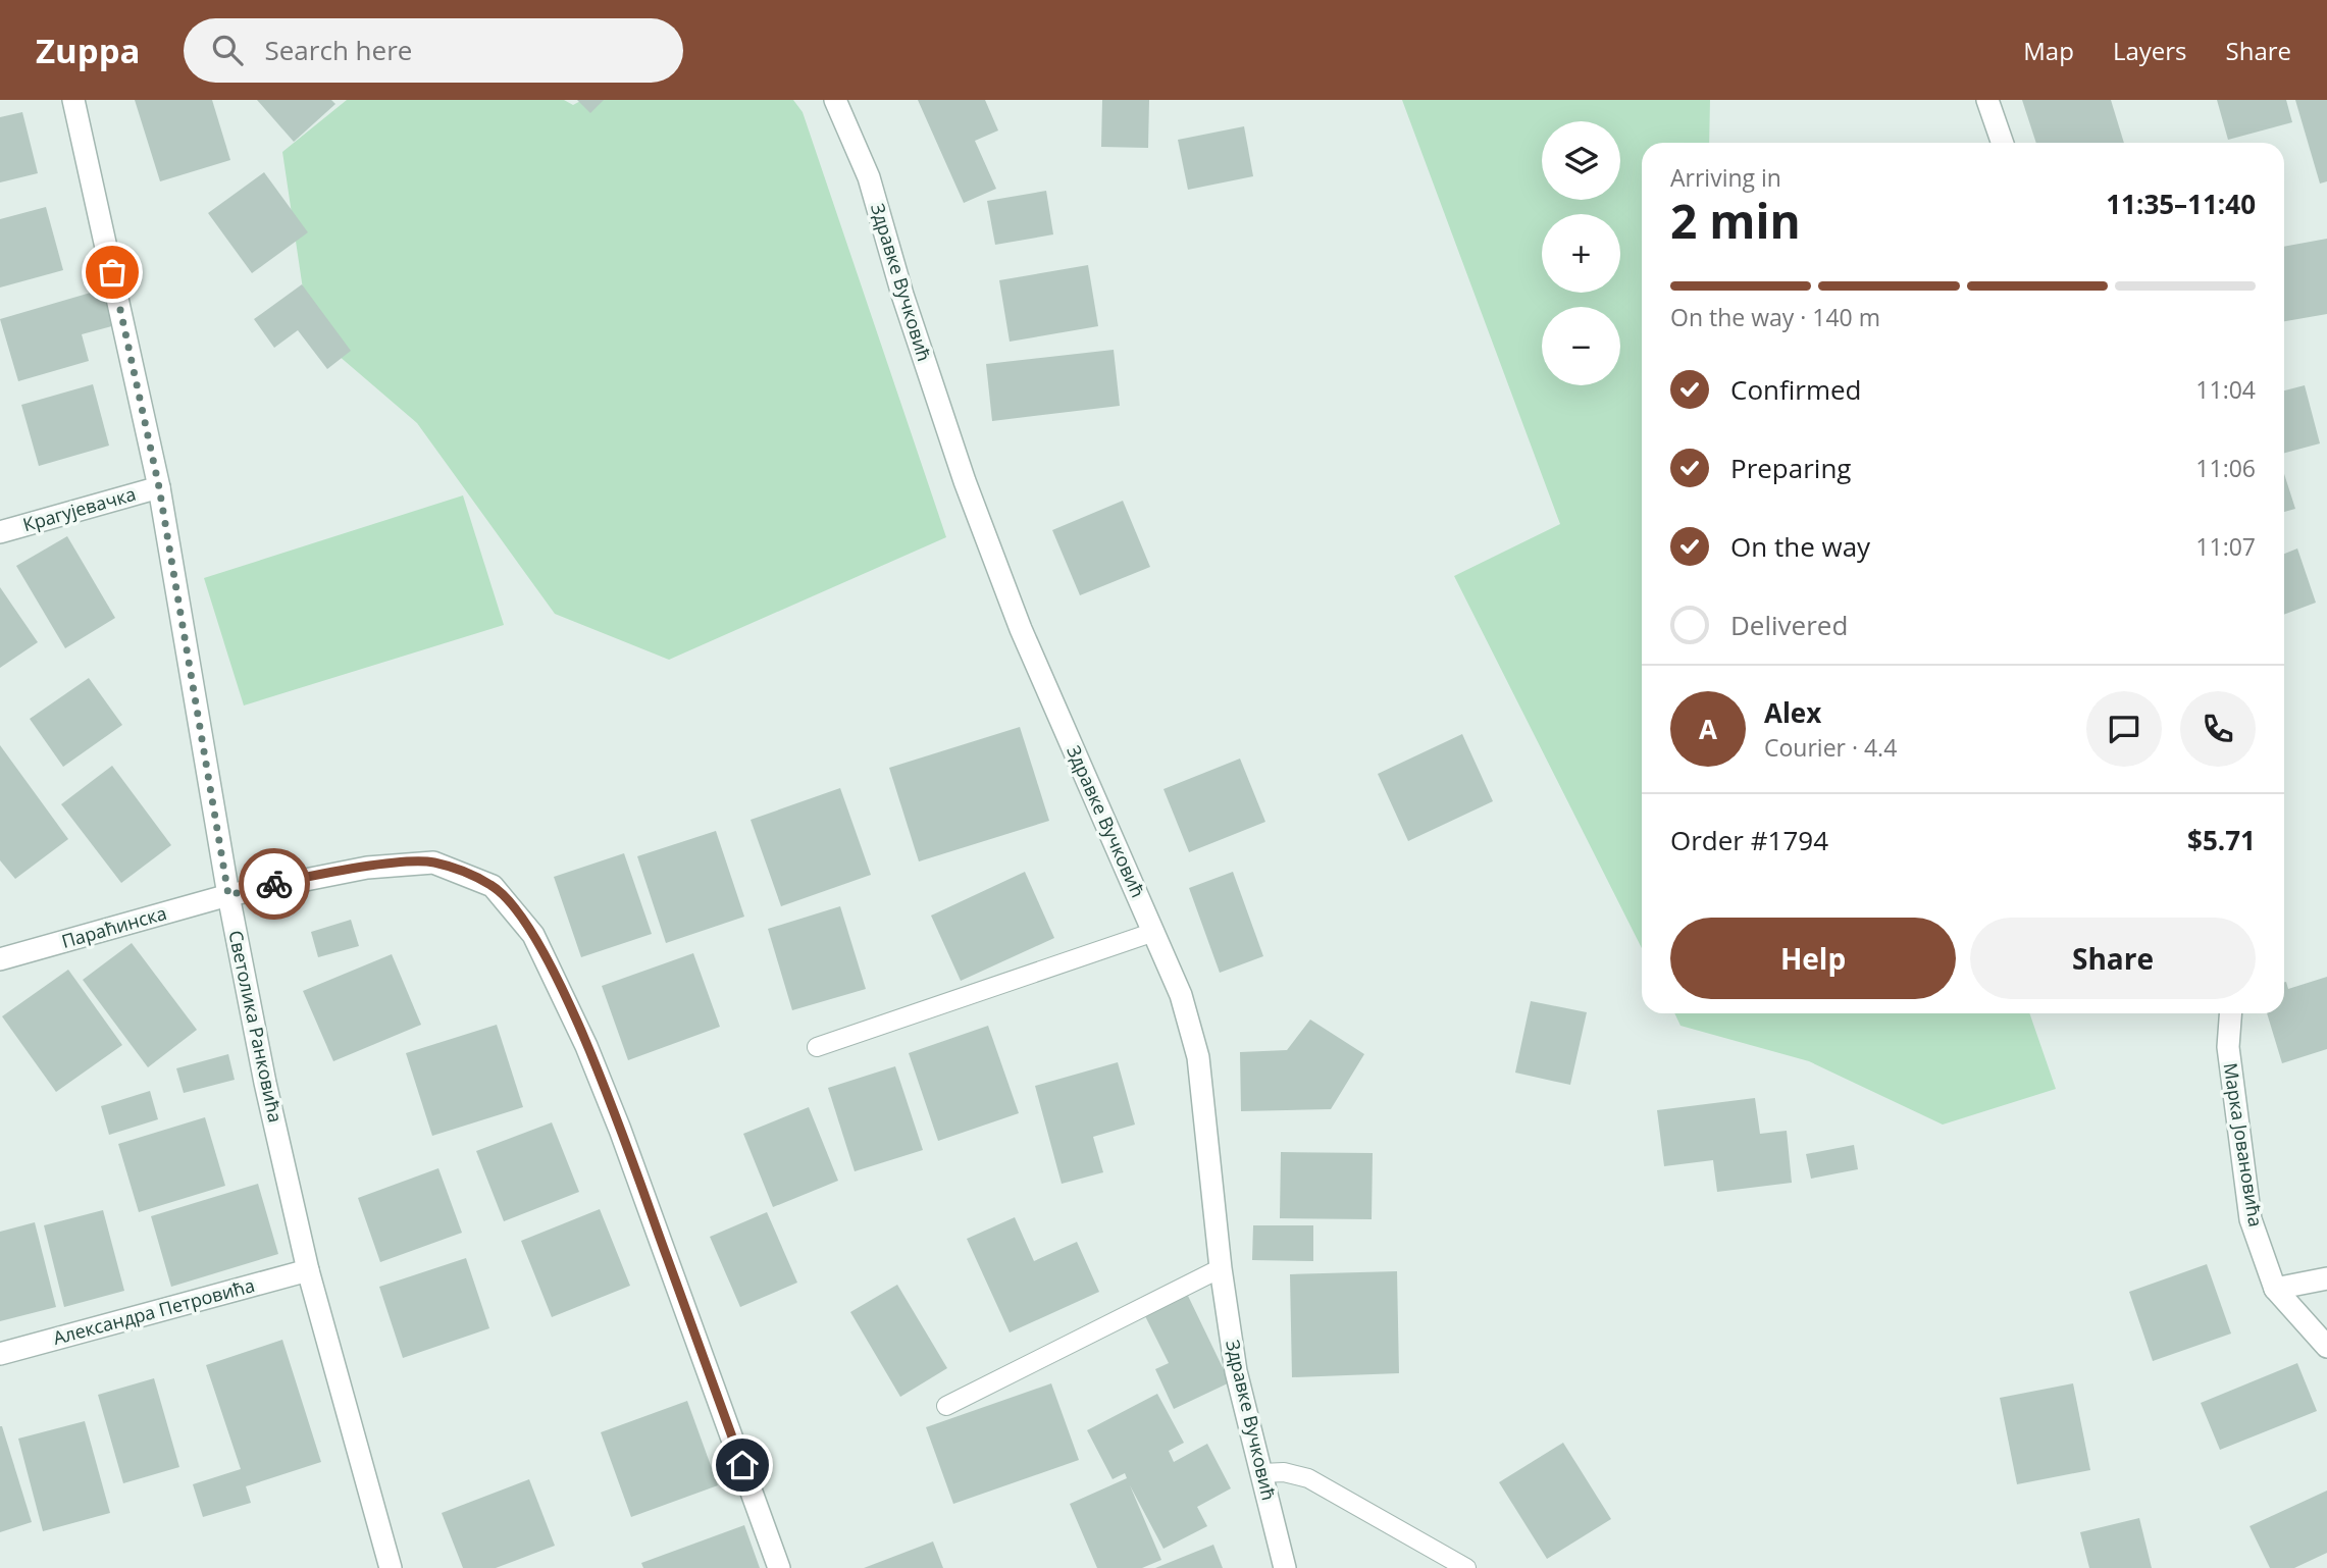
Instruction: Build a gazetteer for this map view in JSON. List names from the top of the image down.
{
  "streets": {
    "street": [
      "Здравке Вучковић",
      "Крагујевачка",
      "Параћинска",
      "Светолика Ранковића",
      "Марка Јовановића",
      "Александра Петровића"
    ]
  },
  "crossings": [
    ["Крагујевачка", "Светолика Ранковића"],
    ["Параћинска", "Светолика Ранковића"],
    ["Светолика Ранковића", "Александра Петровића"]
  ],
  "page": {
    "header": "Zuppa",
    "search": "Search here",
    "nav": ["Map", "Layers", "Share"],
    "map_buttons": ["+", "−"],
    "heading": ["2 min", "Arriving in", "11:35–11:40"],
    "panel": [
      "Alex",
      "Courier · 4.4",
      "Order #1794",
      "$5.71"
    ],
    "bar": "On the way · 140 m",
    "list": [
      ["Confirmed", "11:04"],
      ["Preparing", "11:06"],
      ["On the way", "11:07"],
      "Delivered"
    ],
    "round": "A",
    "buttons": ["Help", "Share"]
  }
}
